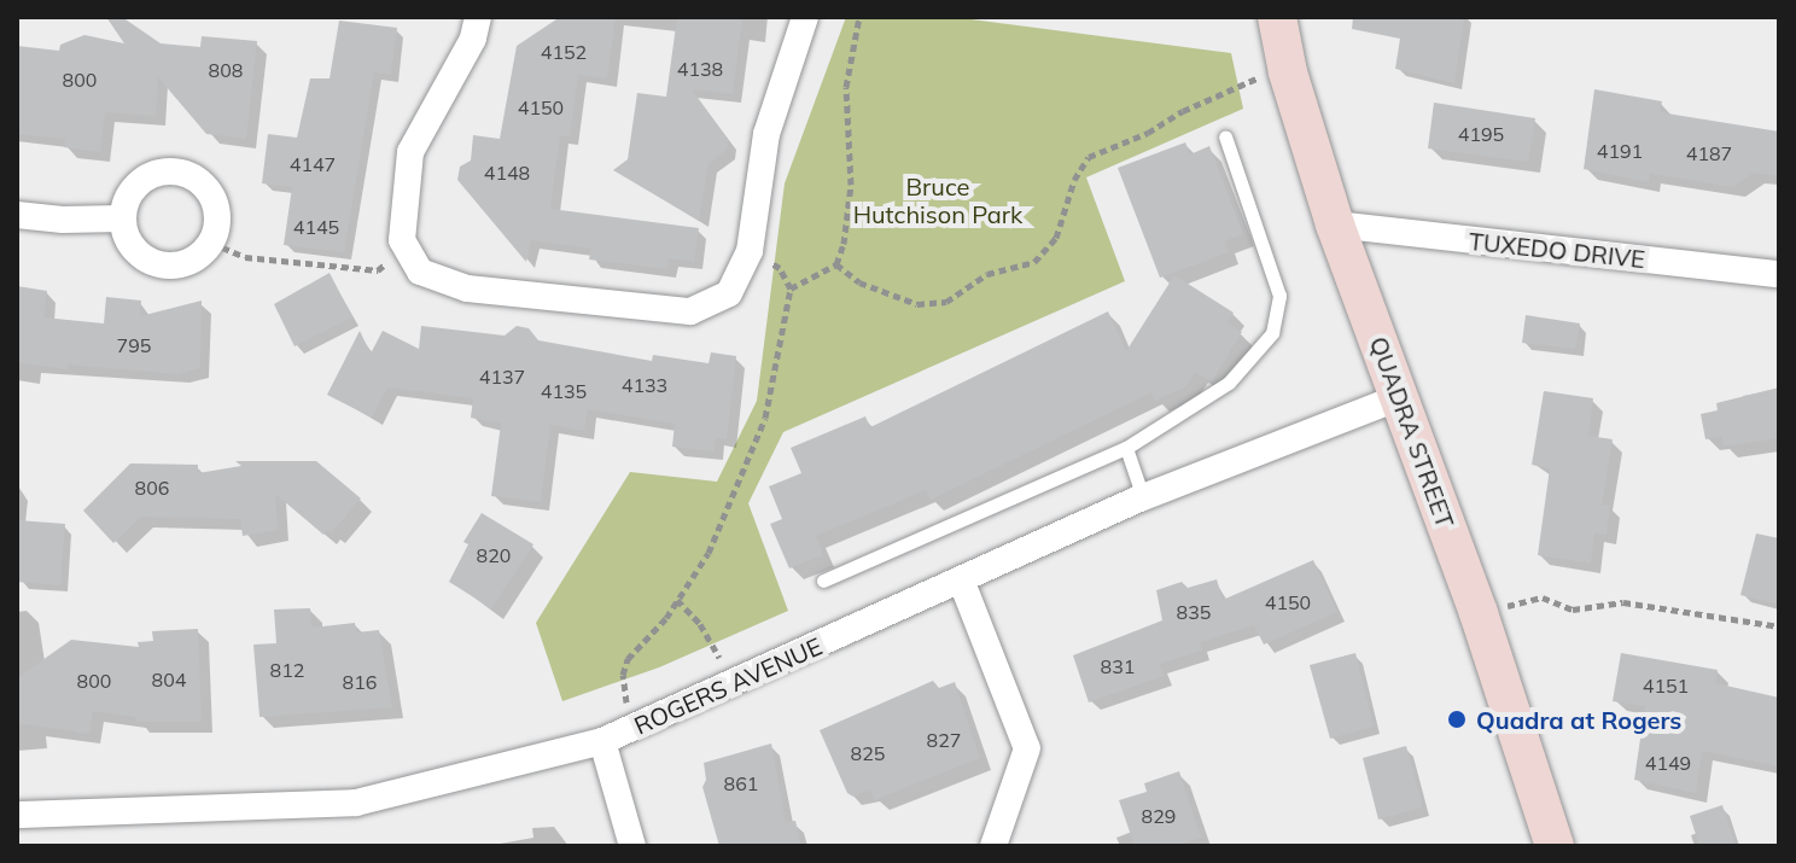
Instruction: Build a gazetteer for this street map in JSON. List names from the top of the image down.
{
  "streets": {
    "main road": ["QUADRA STREET"],
    "street": ["TUXEDO DRIVE", "ROGERS AVENUE"]
  },
  "crossings": [
    ["TUXEDO DRIVE", "QUADRA STREET"],
    ["QUADRA STREET", "ROGERS AVENUE"]
  ],
  "parks": ["Bruce Hutchison Park"],
  "places": ["Quadra at Rogers"],
  "house_numbers": [
    "4152",
    "4138",
    "808",
    "800",
    "4150",
    "4195",
    "4191",
    "4187",
    "4147",
    "4148",
    "4145",
    "795",
    "4137",
    "4133",
    "4135",
    "806",
    "820",
    "4150",
    "835",
    "831",
    "812",
    "804",
    "800",
    "816",
    "4151",
    "827",
    "825",
    "4149",
    "861",
    "829"
  ]
}
